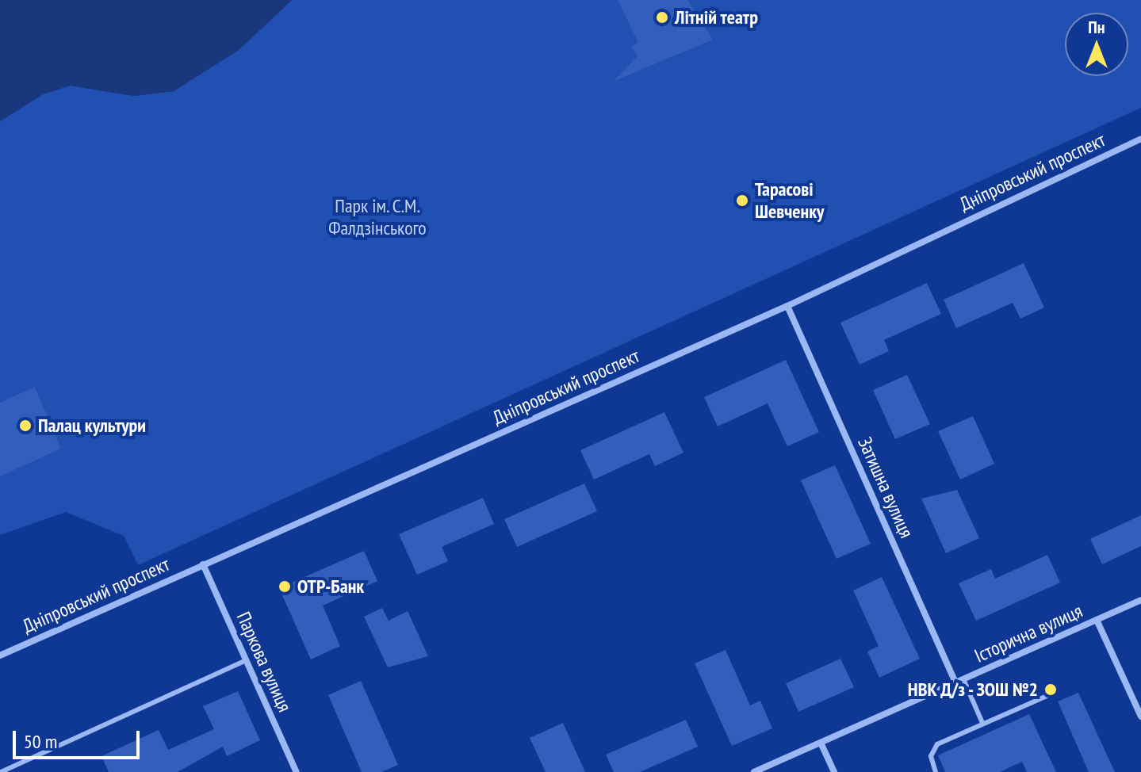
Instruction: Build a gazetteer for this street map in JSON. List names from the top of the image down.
{
  "streets": {
    "street": [
      "Дніпровський проспект",
      "Затишна вулиця",
      "Історична вулиця",
      "Паркова вулиця"
    ]
  },
  "crossings": [
    ["Дніпровський проспект", "Затишна вулиця"],
    ["Дніпровський проспект", "Паркова вулиця"],
    ["Затишна вулиця", "Історична вулиця"]
  ],
  "parks": ["Парк ім. С.М. Фалдзінського"],
  "places": [
    "Літній театр",
    "Тарасові Шевченку",
    "Палац культури",
    "ОТР-Банк",
    "НВК Д/з - ЗОШ №2"
  ],
  "scale_bar": "50 m",
  "north": "top"
}
